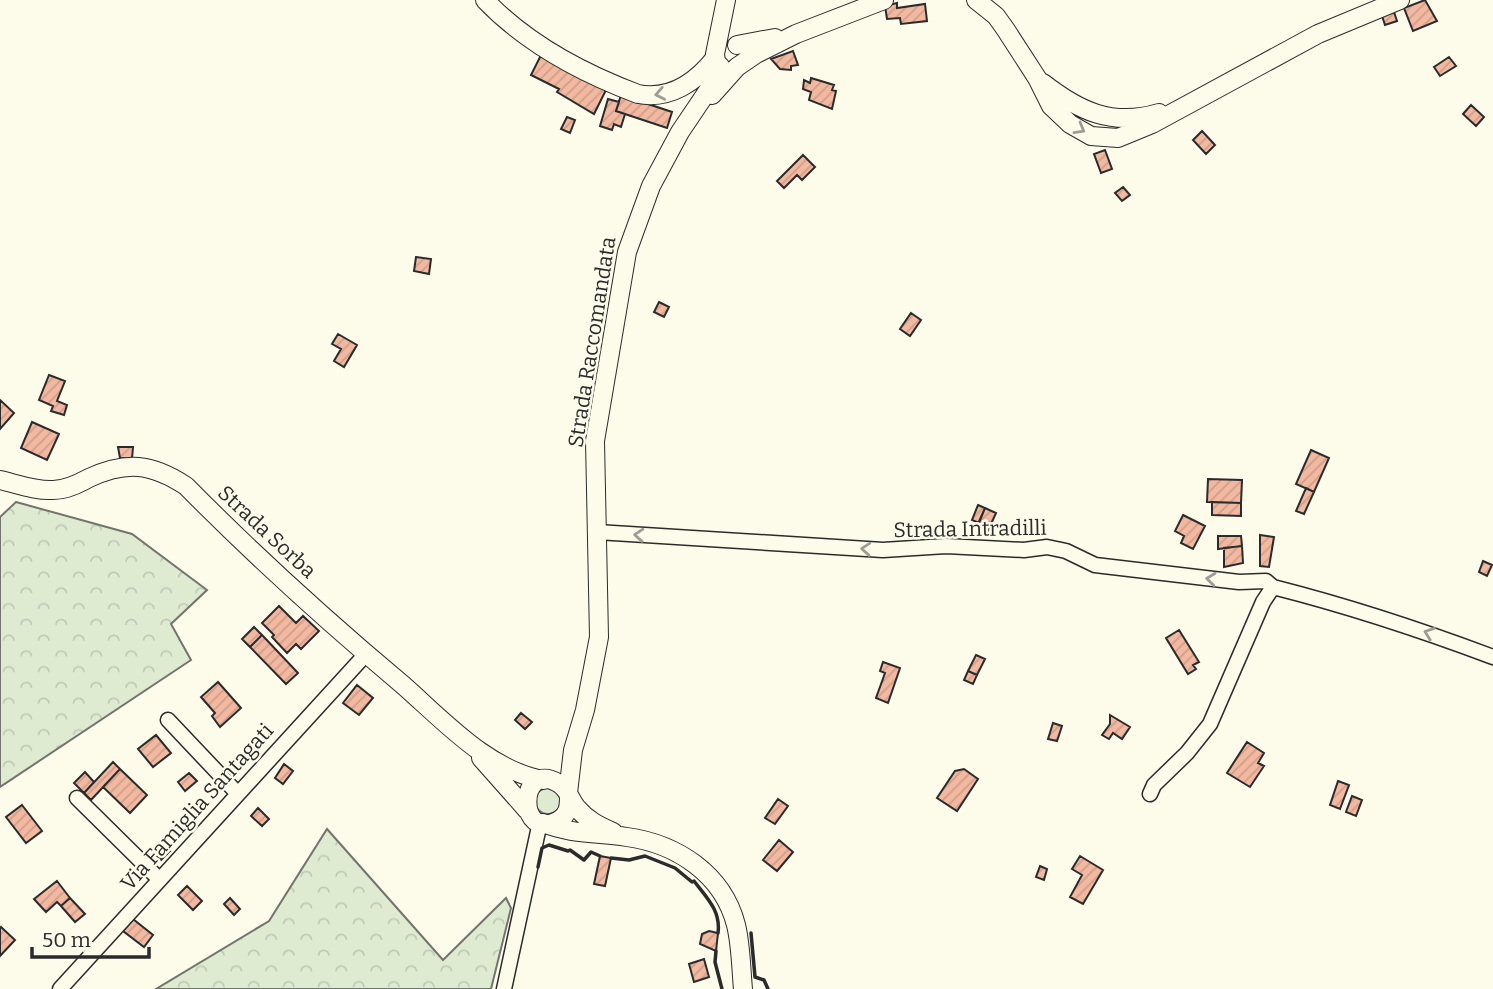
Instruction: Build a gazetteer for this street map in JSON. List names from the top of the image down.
{
  "streets": {
    "street": [
      "Strada Raccomandata",
      "Strada Intradilli",
      "Strada Sorba",
      "Via Famiglia Santagati"
    ]
  },
  "crossings": [
    ["Strada Raccomandata", "Strada Intradilli"],
    ["Strada Sorba", "Via Famiglia Santagati"]
  ],
  "one_way": ["Strada Intradilli"],
  "scale_bar": "50 m"
}
